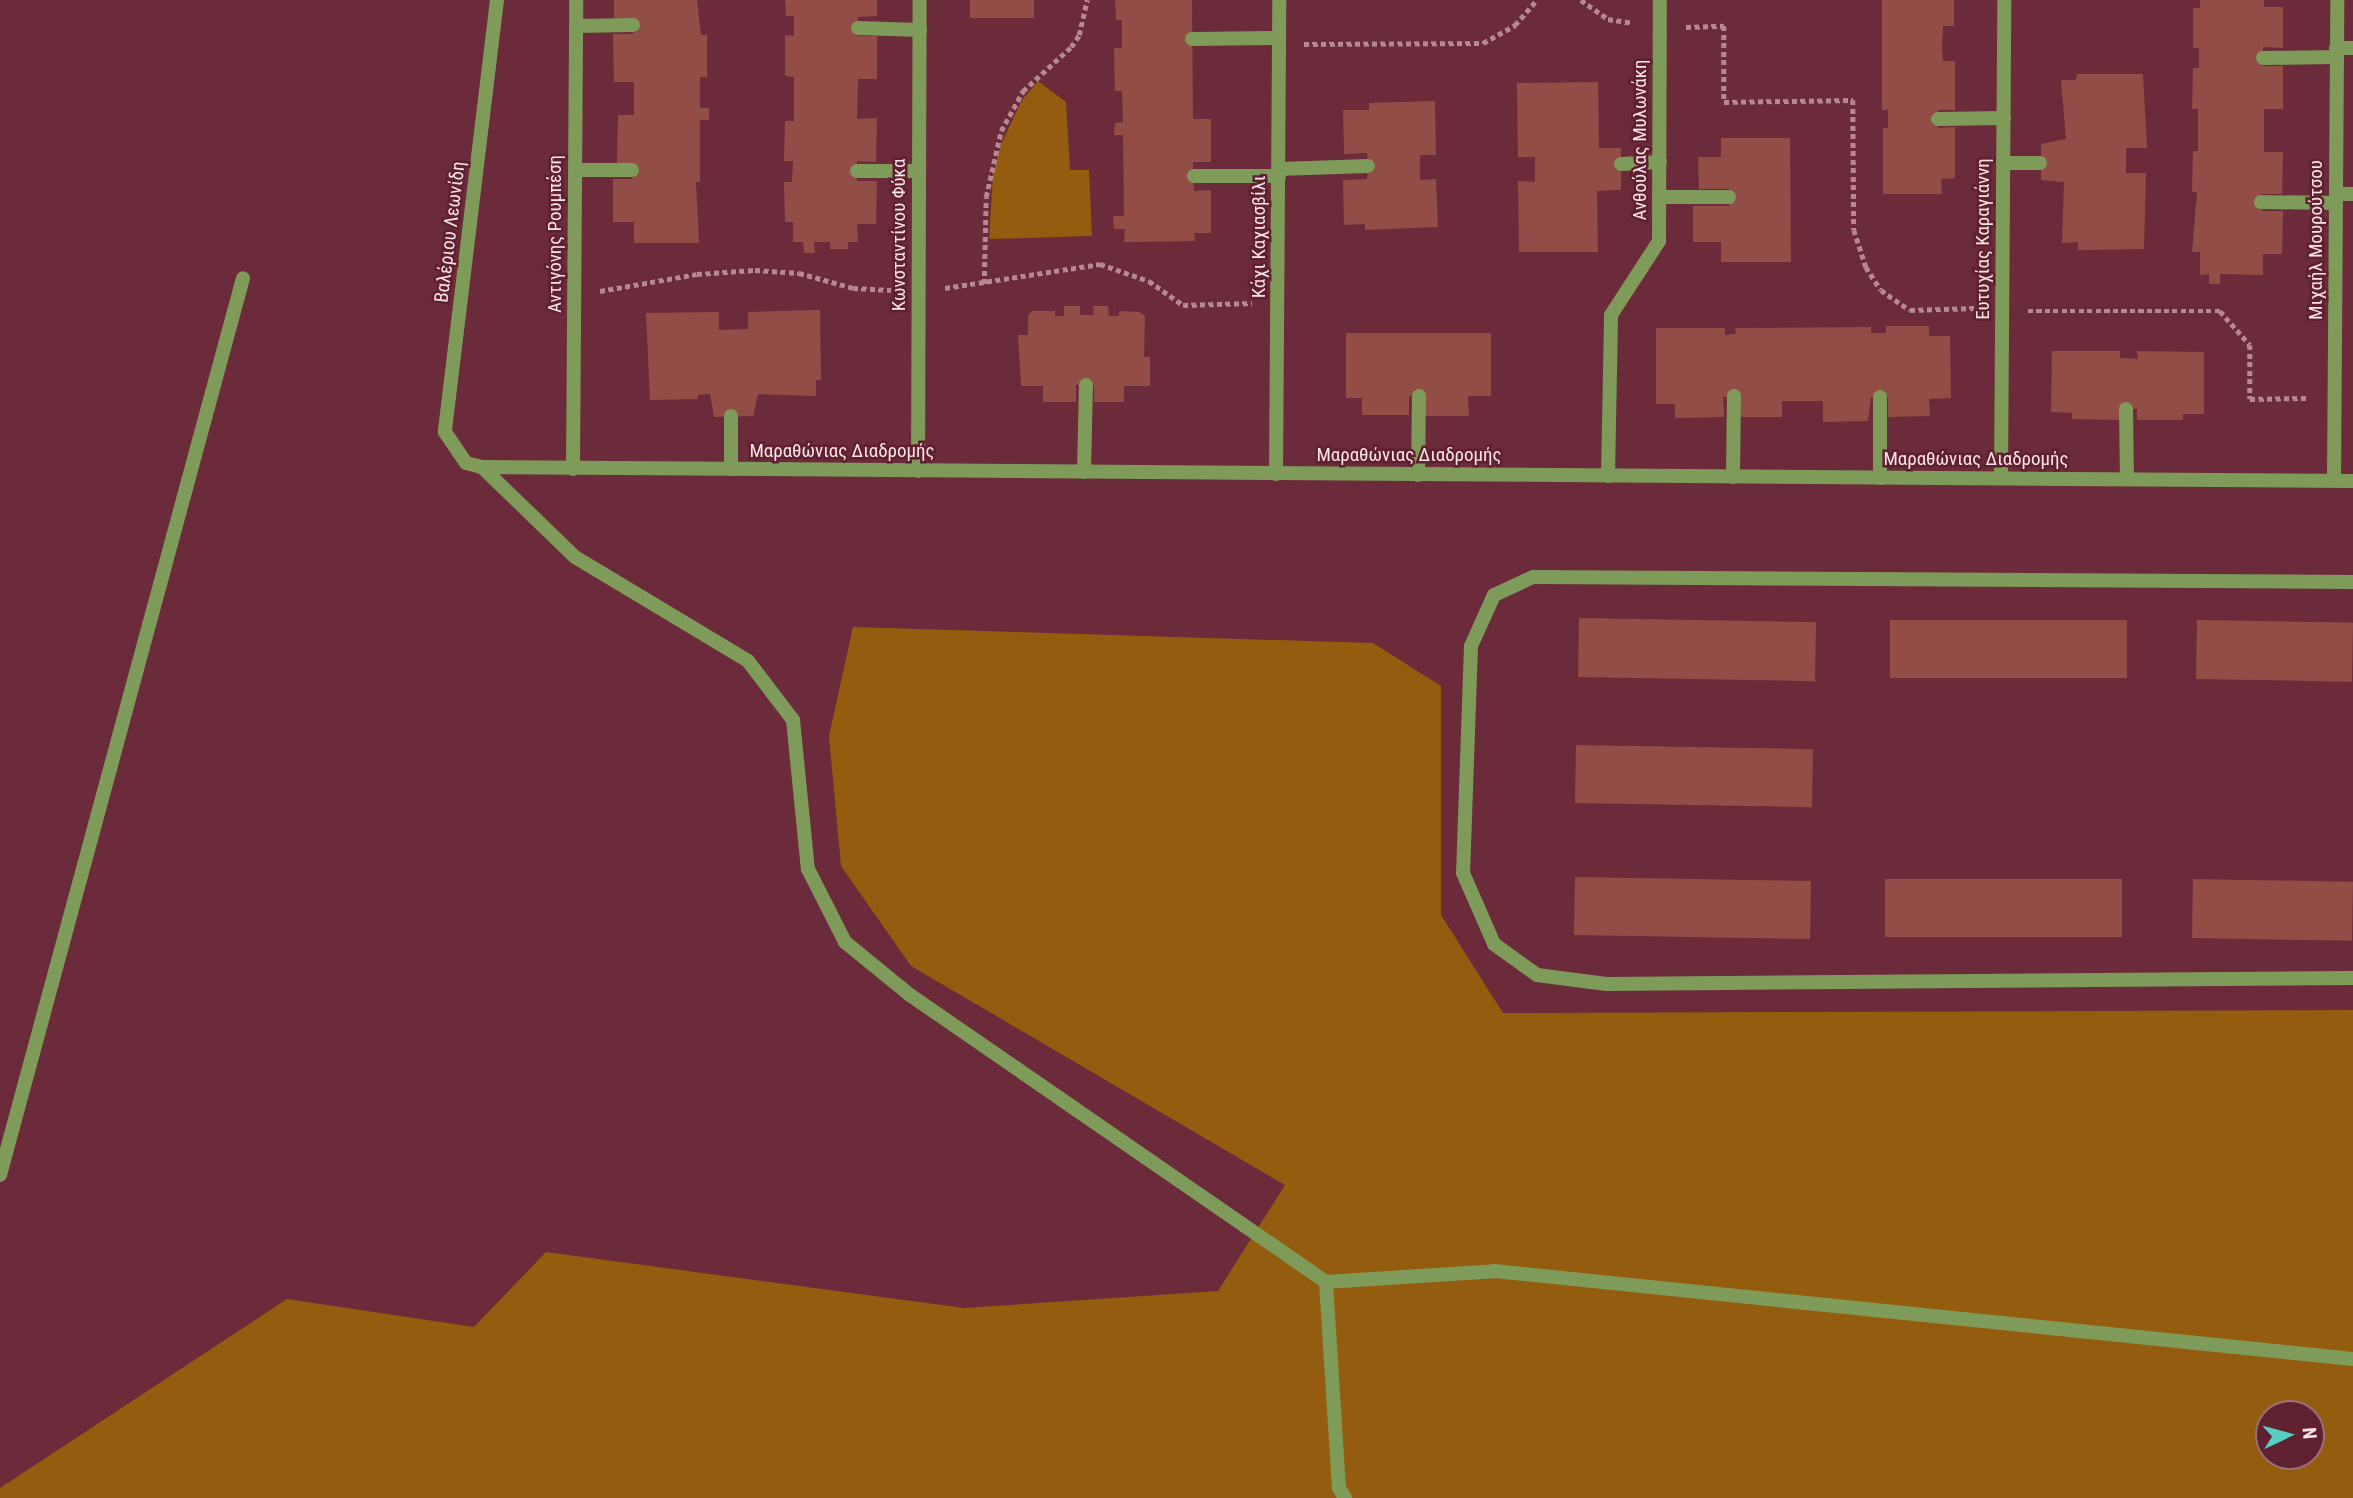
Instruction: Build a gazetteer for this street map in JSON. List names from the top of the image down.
{
  "streets": {
    "street": [
      "Ανθούλας Μυλωνάκη",
      "Βαλέριου Λεωνίδη",
      "Αντιγόνης Ρουμπέση",
      "Κωνσταντίνου Φύκα",
      "Κάχι Καχιασβίλι",
      "Ευτυχίας Καραγιάννη",
      "Μιχαήλ Μουρούτσου",
      "Μαραθώνιας Διαδρομής"
    ]
  },
  "crossings": [
    ["Ανθούλας Μυλωνάκη", "Μαραθώνιας Διαδρομής"],
    ["Βαλέριου Λεωνίδη", "Μαραθώνιας Διαδρομής"],
    ["Αντιγόνης Ρουμπέση", "Μαραθώνιας Διαδρομής"],
    ["Κωνσταντίνου Φύκα", "Μαραθώνιας Διαδρομής"],
    ["Κάχι Καχιασβίλι", "Μαραθώνιας Διαδρομής"],
    ["Ευτυχίας Καραγιάννη", "Μαραθώνιας Διαδρομής"],
    ["Μιχαήλ Μουρούτσου", "Μαραθώνιας Διαδρομής"]
  ],
  "north": "right"
}
